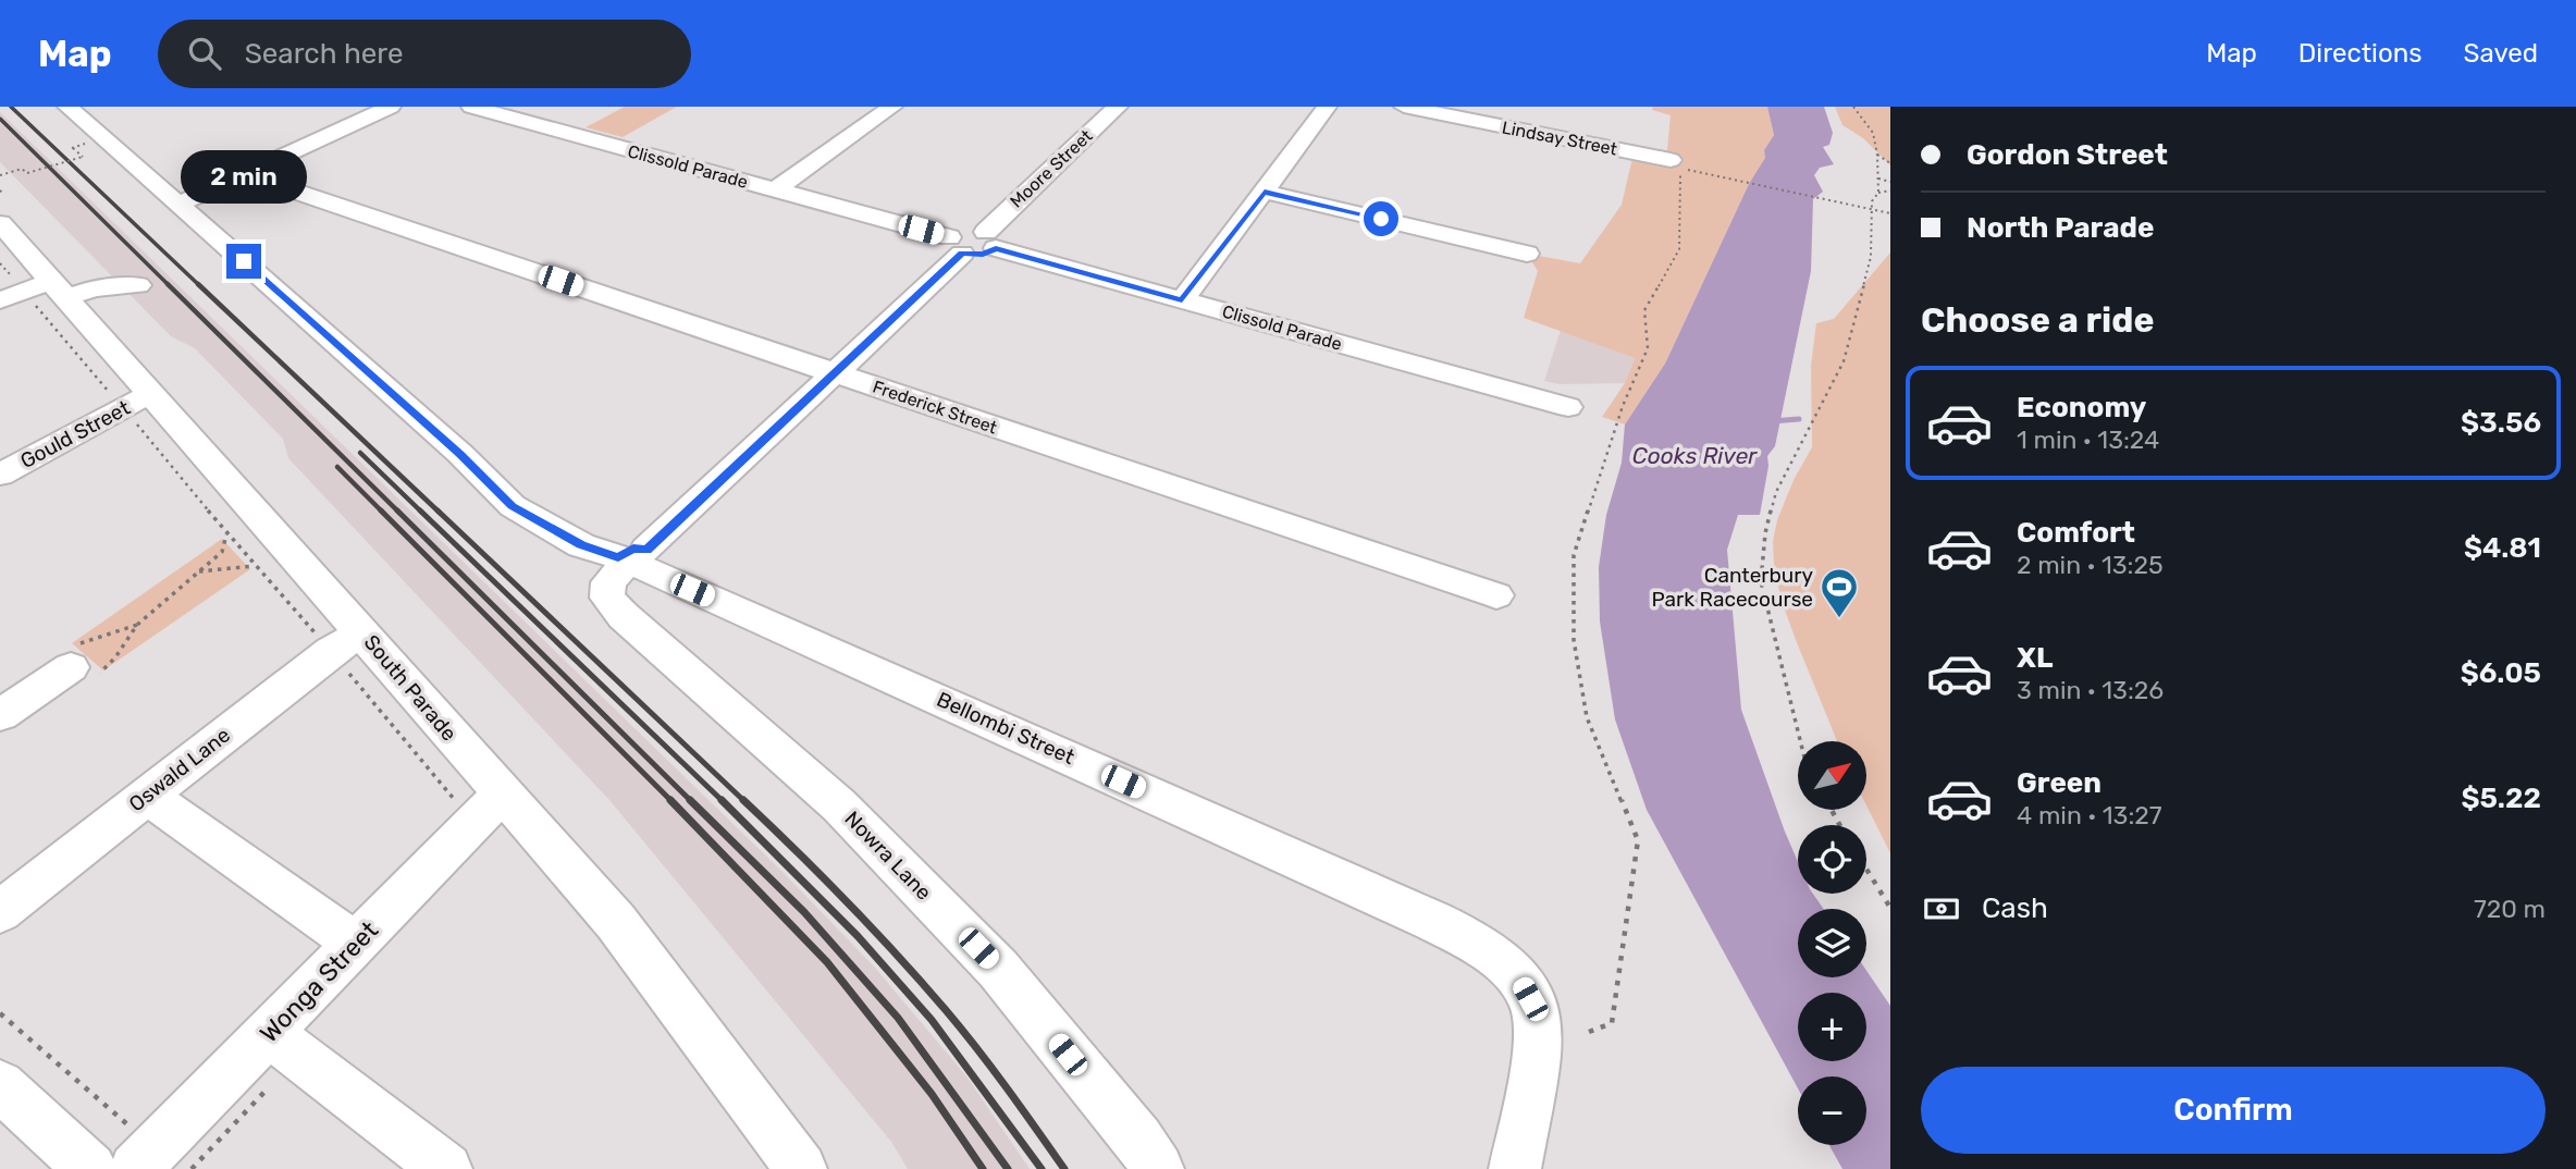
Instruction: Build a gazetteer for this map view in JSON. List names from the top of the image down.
{
  "streets": {
    "street": [
      "Lindsay Street",
      "Clissold Parade",
      "Moore Street",
      "Frederick Street",
      "Gould Street",
      "South Parade",
      "Bellombi Street",
      "Oswald Lane",
      "Nowra Lane",
      "Wonga Street"
    ]
  },
  "crossings": [
    ["Clissold Parade", "Moore Street"],
    ["Gould Street", "South Parade"],
    ["South Parade", "Oswald Lane"],
    ["South Parade", "Wonga Street"],
    ["Bellombi Street", "Nowra Lane"]
  ],
  "water": ["Cooks River"],
  "places": {
    "sports": ["Canterbury Park Racecourse"]
  },
  "north": "top right",
  "page": {
    "header": "Map",
    "search": "Search here",
    "nav": ["Map", "Directions", "Saved"],
    "banner": ["Gordon Street", "North Parade"],
    "bubble": "2 min",
    "heading": "Choose a ride",
    "list": [
      {
        "name": "Economy",
        "note": "1 min · 13:24",
        "value": "$3.56"
      },
      {
        "name": "Comfort",
        "note": "2 min · 13:25",
        "value": "$4.81"
      },
      {
        "name": "XL",
        "note": "3 min · 13:26",
        "value": "$6.05"
      },
      {
        "name": "Green",
        "note": "4 min · 13:27",
        "value": "$5.22"
      }
    ],
    "map_buttons": ["+", "−"],
    "pay": ["Cash", "720 m"],
    "buttons": "Confirm"
  }
}
